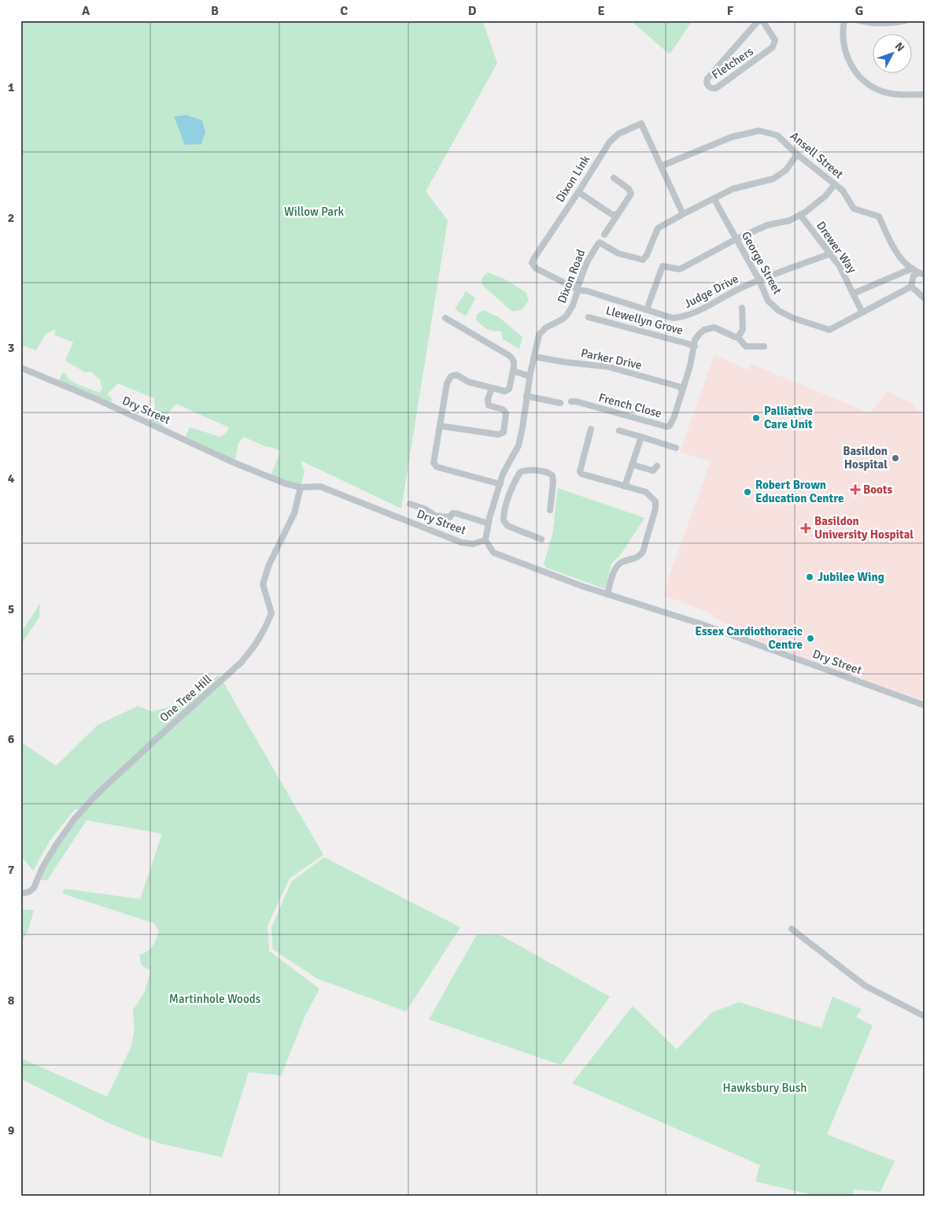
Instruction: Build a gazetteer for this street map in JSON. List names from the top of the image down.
{
  "streets": {
    "street": [
      "Fletchers",
      "Ansell Street",
      "Dixon Link",
      "Drewer Way",
      "George Street",
      "Dixon Road",
      "Judge Drive",
      "Llewellyn Grove",
      "Parker Drive",
      "French Close",
      "Dry Street",
      "One Tree Hill"
    ]
  },
  "crossings": [
    ["Ansell Street", "Dixon Link"],
    ["Ansell Street", "Dixon Road"],
    ["Dixon Link", "Dixon Road"],
    ["Dixon Link", "Judge Drive"],
    ["Drewer Way", "George Street"],
    ["Drewer Way", "Judge Drive"],
    ["George Street", "Dixon Road"],
    ["George Street", "Judge Drive"],
    ["Dixon Road", "Judge Drive"],
    ["Dixon Road", "Parker Drive"],
    ["Dixon Road", "Dry Street"],
    ["Llewellyn Grove", "French Close"],
    ["Parker Drive", "French Close"],
    ["Dry Street", "One Tree Hill"]
  ],
  "parks": ["Willow Park", "Martinhole Woods", "Hawksbury Bush"],
  "places": {
    "other": [
      "Palliative Care Unit",
      "Basildon Hospital",
      "Robert Brown Education Centre",
      "Jubilee Wing",
      "Essex Cardiothoracic Centre"
    ],
    "health": ["Boots", "Basildon University Hospital"]
  },
  "north": "top right",
  "grid": {
    "columns": [
      "A",
      "B",
      "C",
      "D",
      "E",
      "F",
      "G"
    ],
    "rows": [
      "1",
      "2",
      "3",
      "4",
      "5",
      "6",
      "7",
      "8",
      "9"
    ]
  }
}
